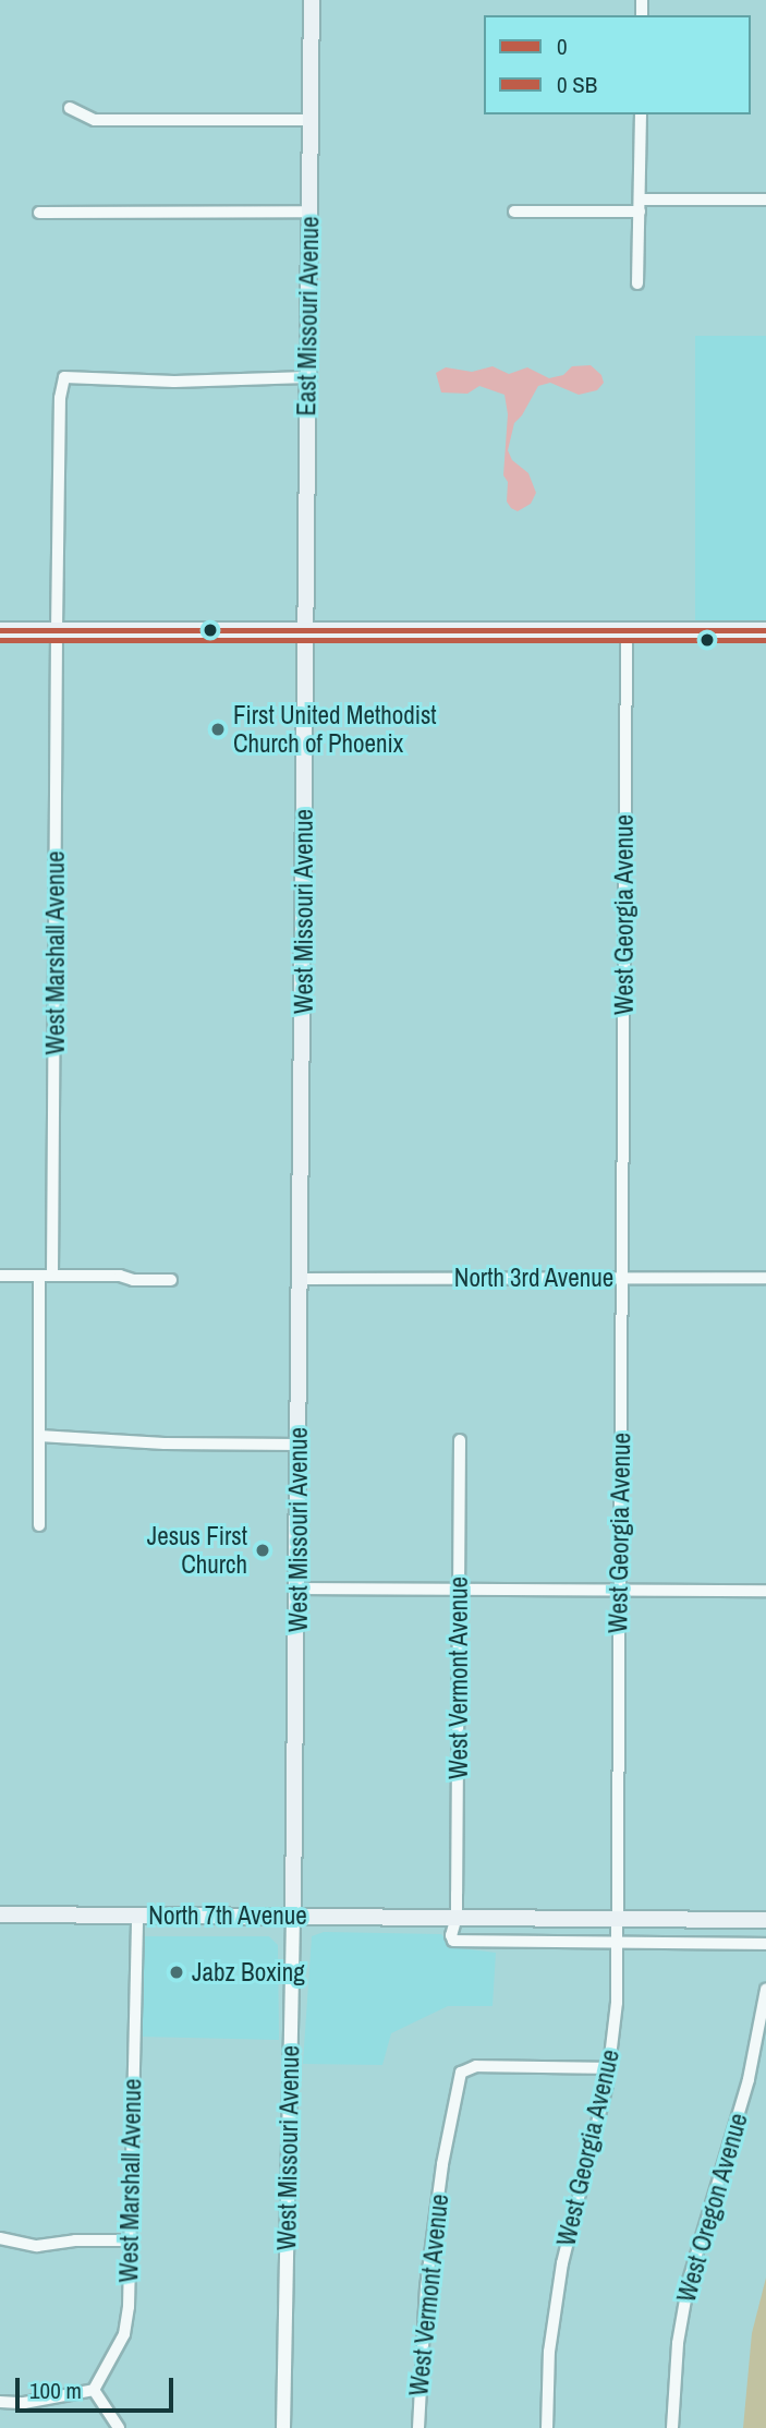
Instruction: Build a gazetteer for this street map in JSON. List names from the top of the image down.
{
  "streets": {
    "main road": ["East Missouri Avenue", "West Missouri Avenue", "North 7th Avenue"],
    "street": [
      "West Georgia Avenue",
      "West Marshall Avenue",
      "North 3rd Avenue",
      "West Vermont Avenue",
      "West Oregon Avenue"
    ]
  },
  "crossings": [
    ["East Missouri Avenue", "West Missouri Avenue"],
    ["East Missouri Avenue", "West Marshall Avenue"],
    ["West Missouri Avenue", "North 3rd Avenue"],
    ["West Missouri Avenue", "North 7th Avenue"],
    ["West Georgia Avenue", "North 3rd Avenue"],
    ["West Georgia Avenue", "West Vermont Avenue"],
    ["West Georgia Avenue", "North 7th Avenue"],
    ["West Marshall Avenue", "North 7th Avenue"],
    ["West Vermont Avenue", "North 7th Avenue"]
  ],
  "places": ["First United Methodist Church of Phoenix", "Jesus First Church", "Jabz Boxing"],
  "lines": ["transit line 0"],
  "legend": ["0", "0 SB"],
  "scale_bar": "100 m"
}
